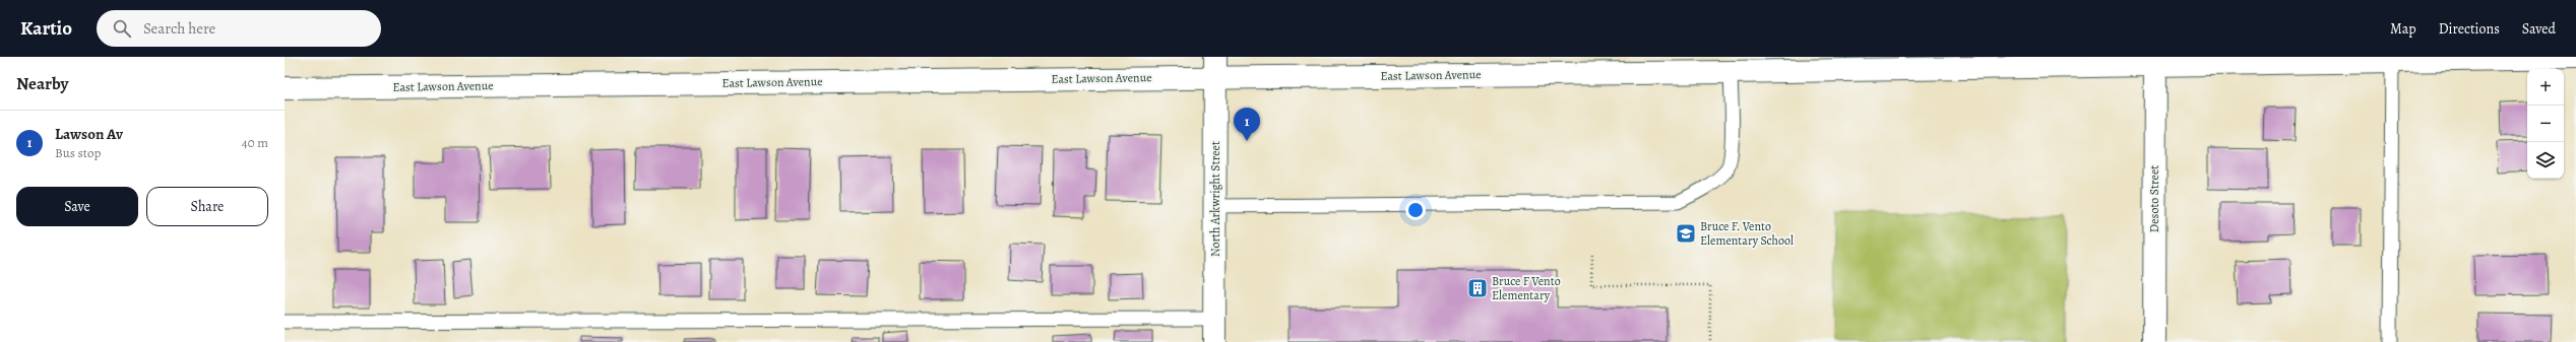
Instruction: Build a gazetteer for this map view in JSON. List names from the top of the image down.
{
  "streets": {
    "street": ["East Lawson Avenue", "North Arkwright Street", "Desoto Street"]
  },
  "crossings": [
    ["East Lawson Avenue", "North Arkwright Street"],
    ["East Lawson Avenue", "Desoto Street"]
  ],
  "places": {
    "school or university": ["Bruce F. Vento Elementary School"],
    "building": ["Bruce F Vento Elementary"]
  },
  "page": {
    "header": "Kartio",
    "search": "Search here",
    "nav": ["Map", "Directions", "Saved"],
    "heading": "Nearby",
    "map_buttons": ["+", "−"],
    "pins": "1",
    "list": [
      {
        "mark": "1",
        "name": "Lawson Av",
        "note": "Bus stop",
        "value": "40 m"
      }
    ],
    "buttons": ["Save", "Share"]
  }
}
